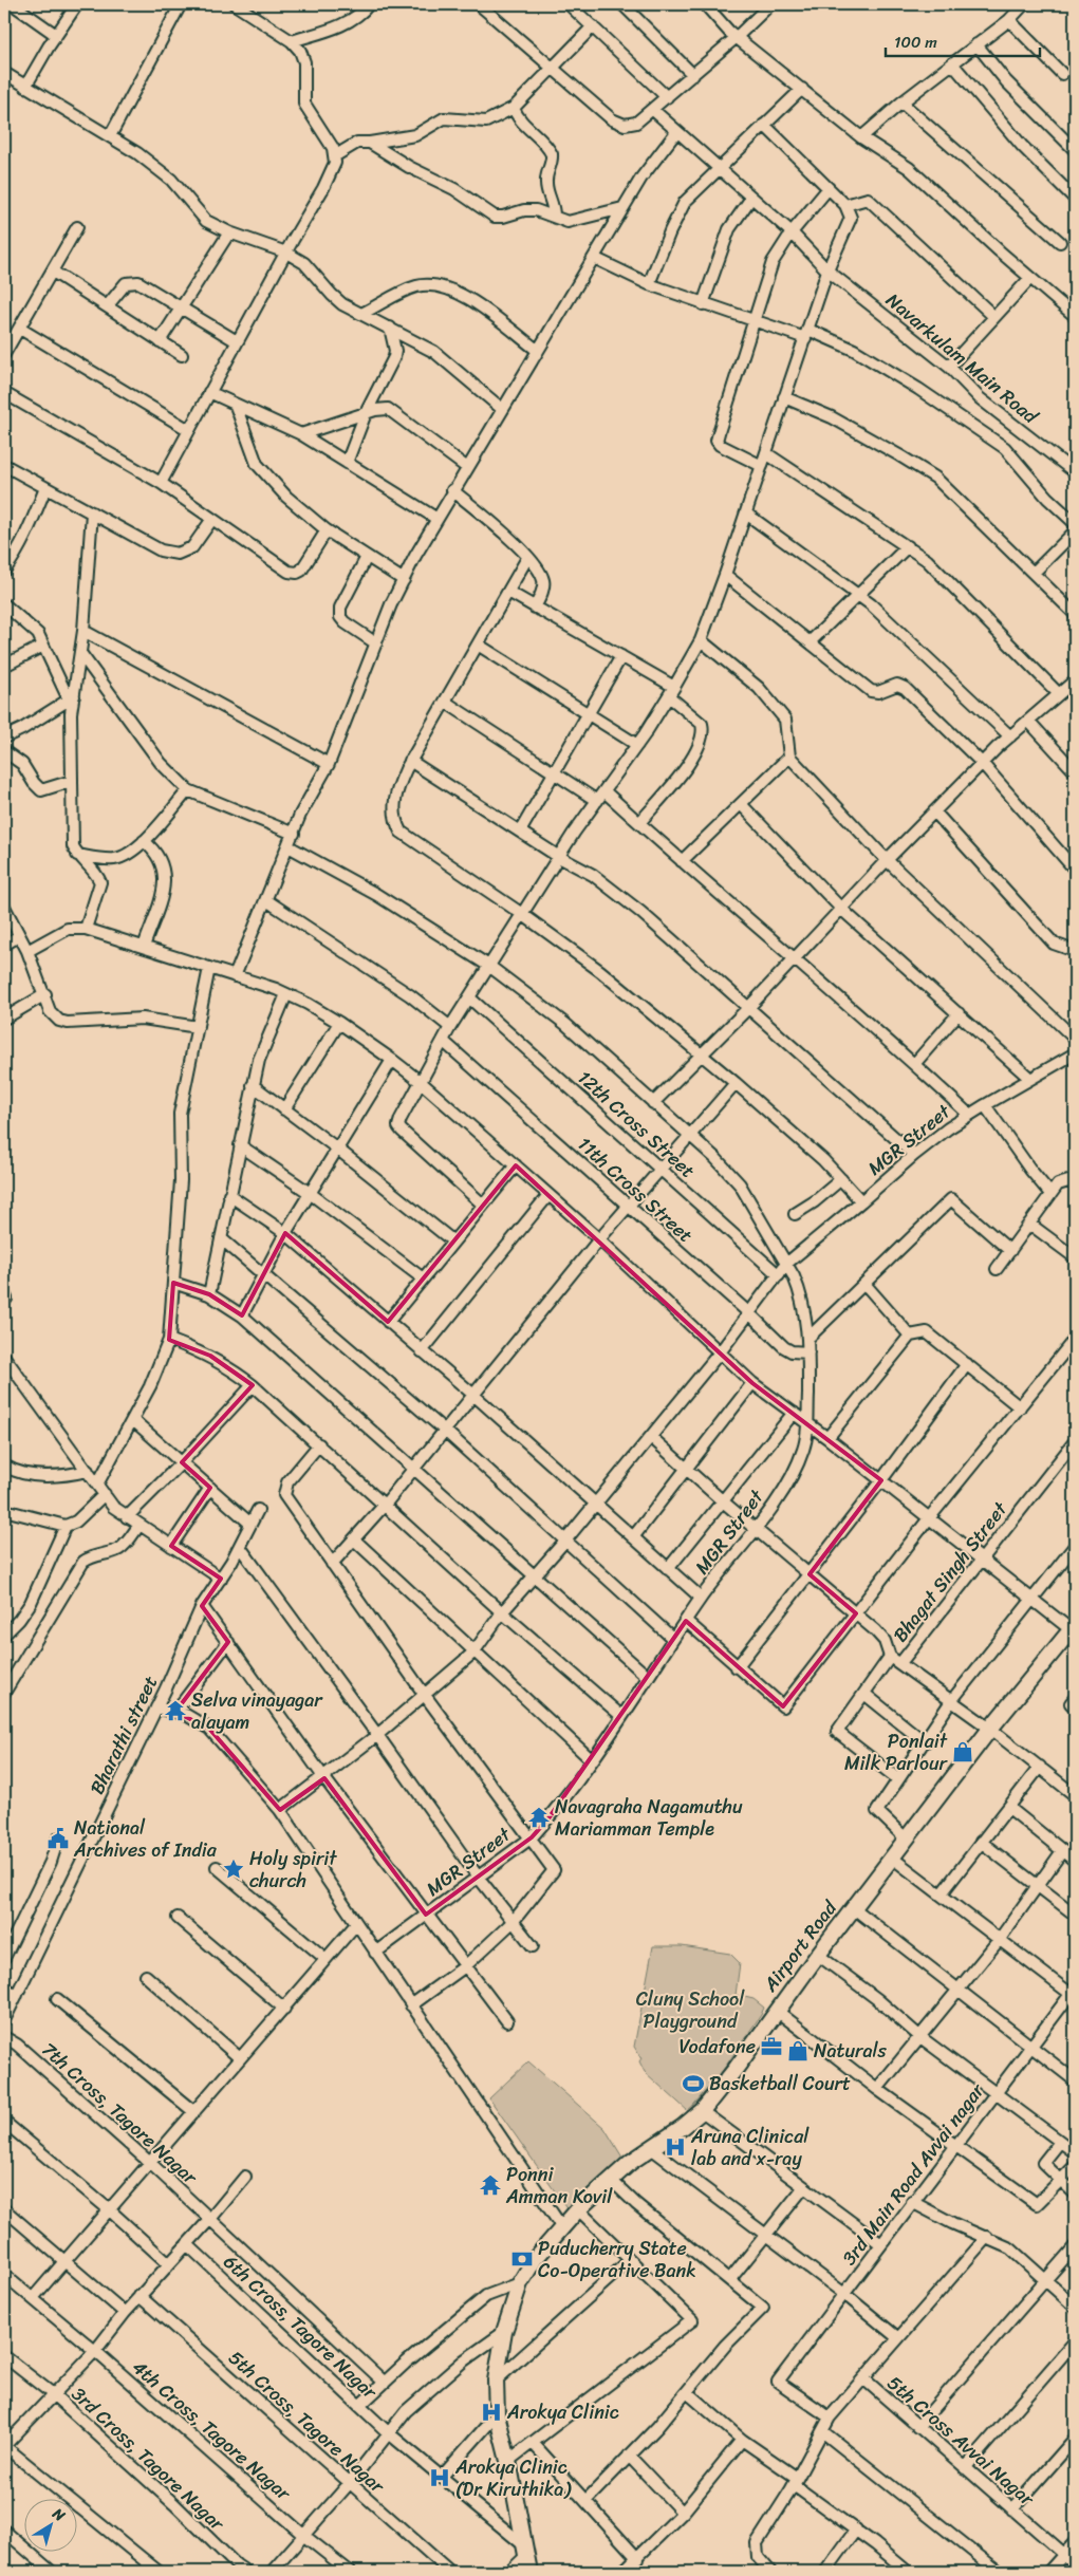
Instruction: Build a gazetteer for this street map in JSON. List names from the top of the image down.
{
  "streets": {
    "street": [
      "Navarkulam Main Road",
      "12th Cross Street",
      "MGR Street",
      "11th Cross Street",
      "Bhagat Singh Street",
      "Bharathi street",
      "Airport Road",
      "7th Cross, Tagore Nagar",
      "3rd Main Road Avvai nagar",
      "6th Cross, Tagore Nagar",
      "5th Cross, Tagore Nagar",
      "4th Cross, Tagore Nagar",
      "5th Cross Avvai Nagar",
      "3rd Cross, Tagore Nagar"
    ]
  },
  "crossings": [
    ["MGR Street", "11th Cross Street"],
    ["Bhagat Singh Street", "Airport Road"],
    ["Airport Road", "6th Cross, Tagore Nagar"]
  ],
  "parks": ["Cluny School Playground"],
  "places": {
    "temple": ["Selva vinayagar alayam", "Navagraha Nagamuthu Mariamman Temple", "Ponni Amman Kovil"],
    "shop": ["Ponlait Milk Parlour", "Naturals"],
    "public building": ["National Archives of India"],
    "place": ["Holy spirit church"],
    "office": ["Vodafone"],
    "sports": ["Basketball Court"],
    "hospital": ["Aruna Clinical lab and x-ray", "Arokya Clinic", "Arokya Clinic (Dr Kiruthika)"],
    "bank": ["Puducherry State Co-Operative Bank"]
  },
  "scale_bar": "100 m",
  "north": "top right"
}
